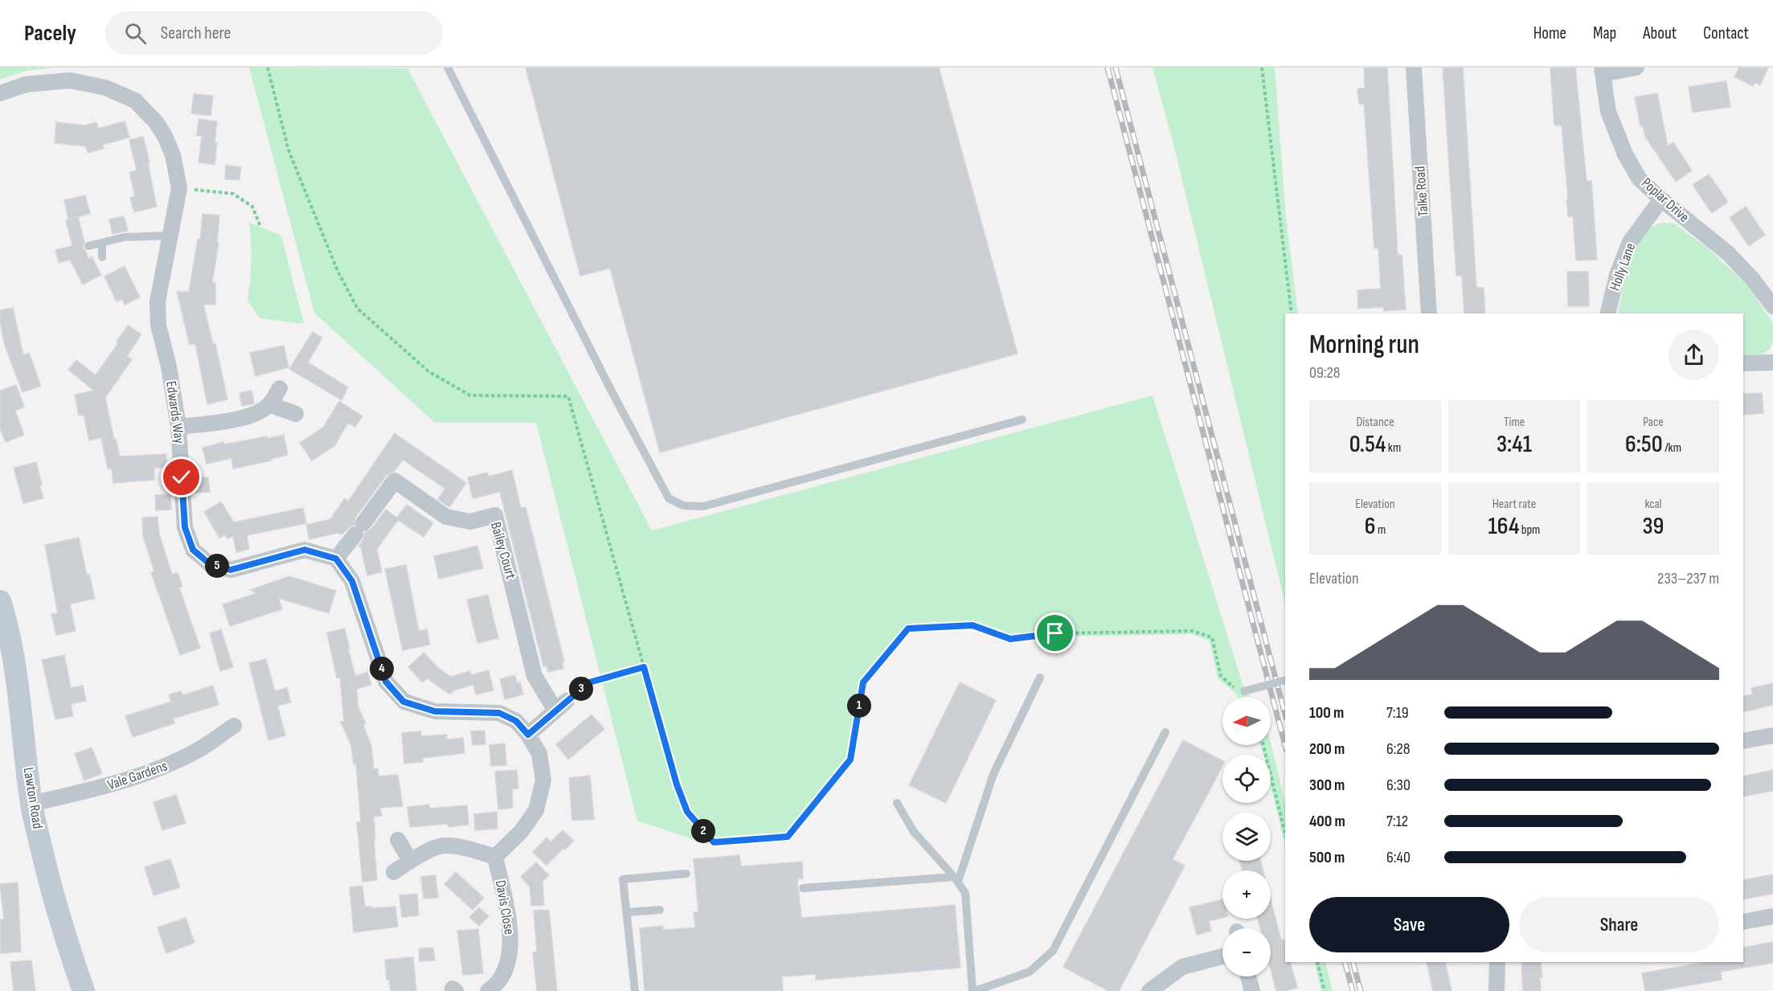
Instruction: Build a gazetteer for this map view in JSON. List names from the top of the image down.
{
  "streets": {
    "main road": ["Lawton Road"],
    "street": [
      "Talke Road",
      "Poplar Drive",
      "Holly Lane",
      "Edwards Way",
      "Bailey Court",
      "Vale Gardens",
      "Davis Close"
    ]
  },
  "crossings": [
    ["Poplar Drive", "Holly Lane"],
    ["Edwards Way", "Bailey Court"],
    ["Vale Gardens", "Lawton Road"]
  ],
  "north": "left",
  "page": {
    "header": "Pacely",
    "search": "Search here",
    "nav": [
      "Home",
      "Map",
      "About",
      "Contact"
    ],
    "heading": ["Morning run", "09:28"],
    "stats": [
      ["Distance", "0.54 km"],
      ["Time", "3:41"],
      ["Pace", "6:50 /km"],
      ["Elevation", "6 m"],
      ["Heart rate", "164 bpm"],
      ["kcal", "39"]
    ],
    "pins": [
      "5",
      "4",
      "3",
      "1",
      "2"
    ],
    "chart": ["Elevation", "233–237 m"],
    "list": [
      {
        "name": "100 m",
        "note": "7:19"
      },
      {
        "name": "200 m",
        "note": "6:28"
      },
      {
        "name": "300 m",
        "note": "6:30"
      },
      {
        "name": "400 m",
        "note": "7:12"
      },
      {
        "name": "500 m",
        "note": "6:40"
      }
    ],
    "map_buttons": ["+", "−"],
    "buttons": ["Save", "Share"]
  }
}
